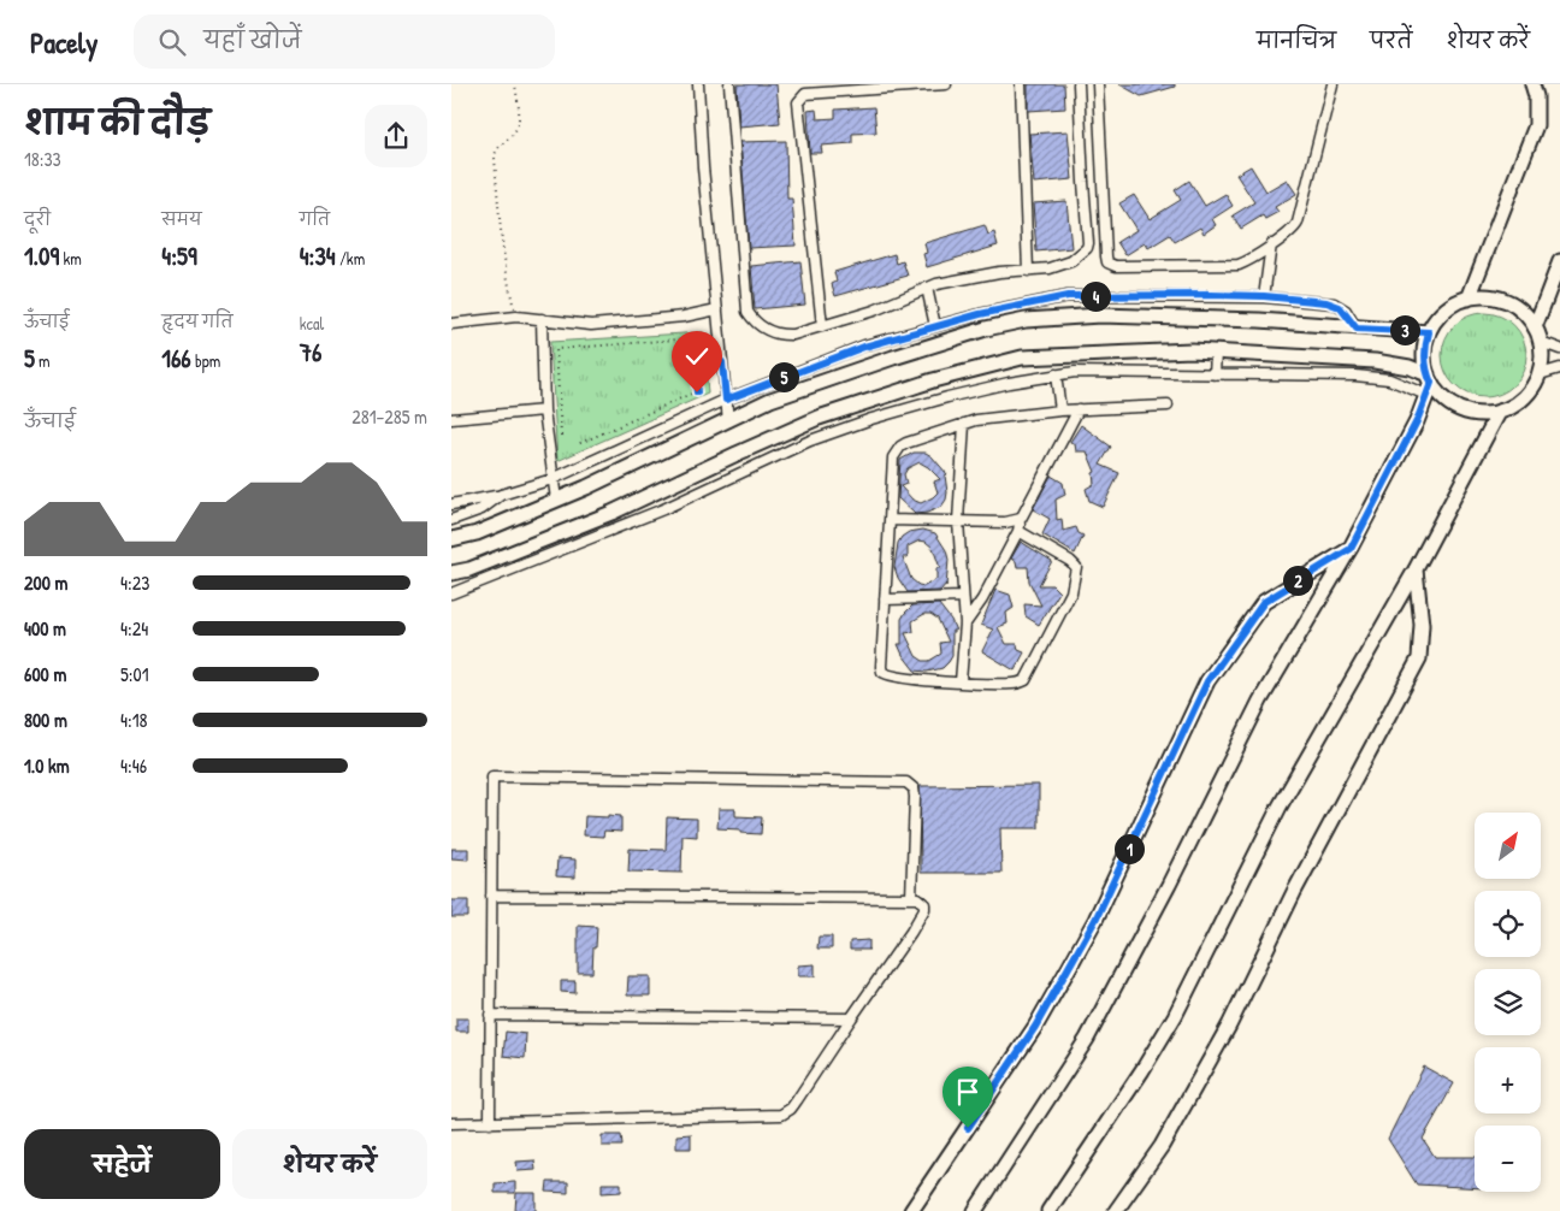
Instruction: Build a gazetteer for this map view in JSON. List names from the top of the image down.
{
  "north": "top right",
  "page": {
    "header": "Pacely",
    "search": "यहाँ खोजें",
    "nav": ["मानचित्र", "परतें", "शेयर करें"],
    "heading": ["शाम की दौड़", "18:33"],
    "stats": [
      ["दूरी", "1.09 km"],
      ["समय", "4:59"],
      ["गति", "4:34 /km"],
      ["ऊँचाई", "5 m"],
      ["हृदय गति", "166 bpm"],
      ["kcal", "76"]
    ],
    "pins": [
      "4",
      "3",
      "5",
      "2",
      "1"
    ],
    "chart": ["ऊँचाई", "281–285 m"],
    "list": [
      {
        "name": "200 m",
        "note": "4:23"
      },
      {
        "name": "400 m",
        "note": "4:24"
      },
      {
        "name": "600 m",
        "note": "5:01"
      },
      {
        "name": "800 m",
        "note": "4:18"
      },
      {
        "name": "1.0 km",
        "note": "4:46"
      }
    ],
    "map_buttons": ["+", "−"],
    "buttons": ["सहेजें", "शेयर करें"]
  }
}
